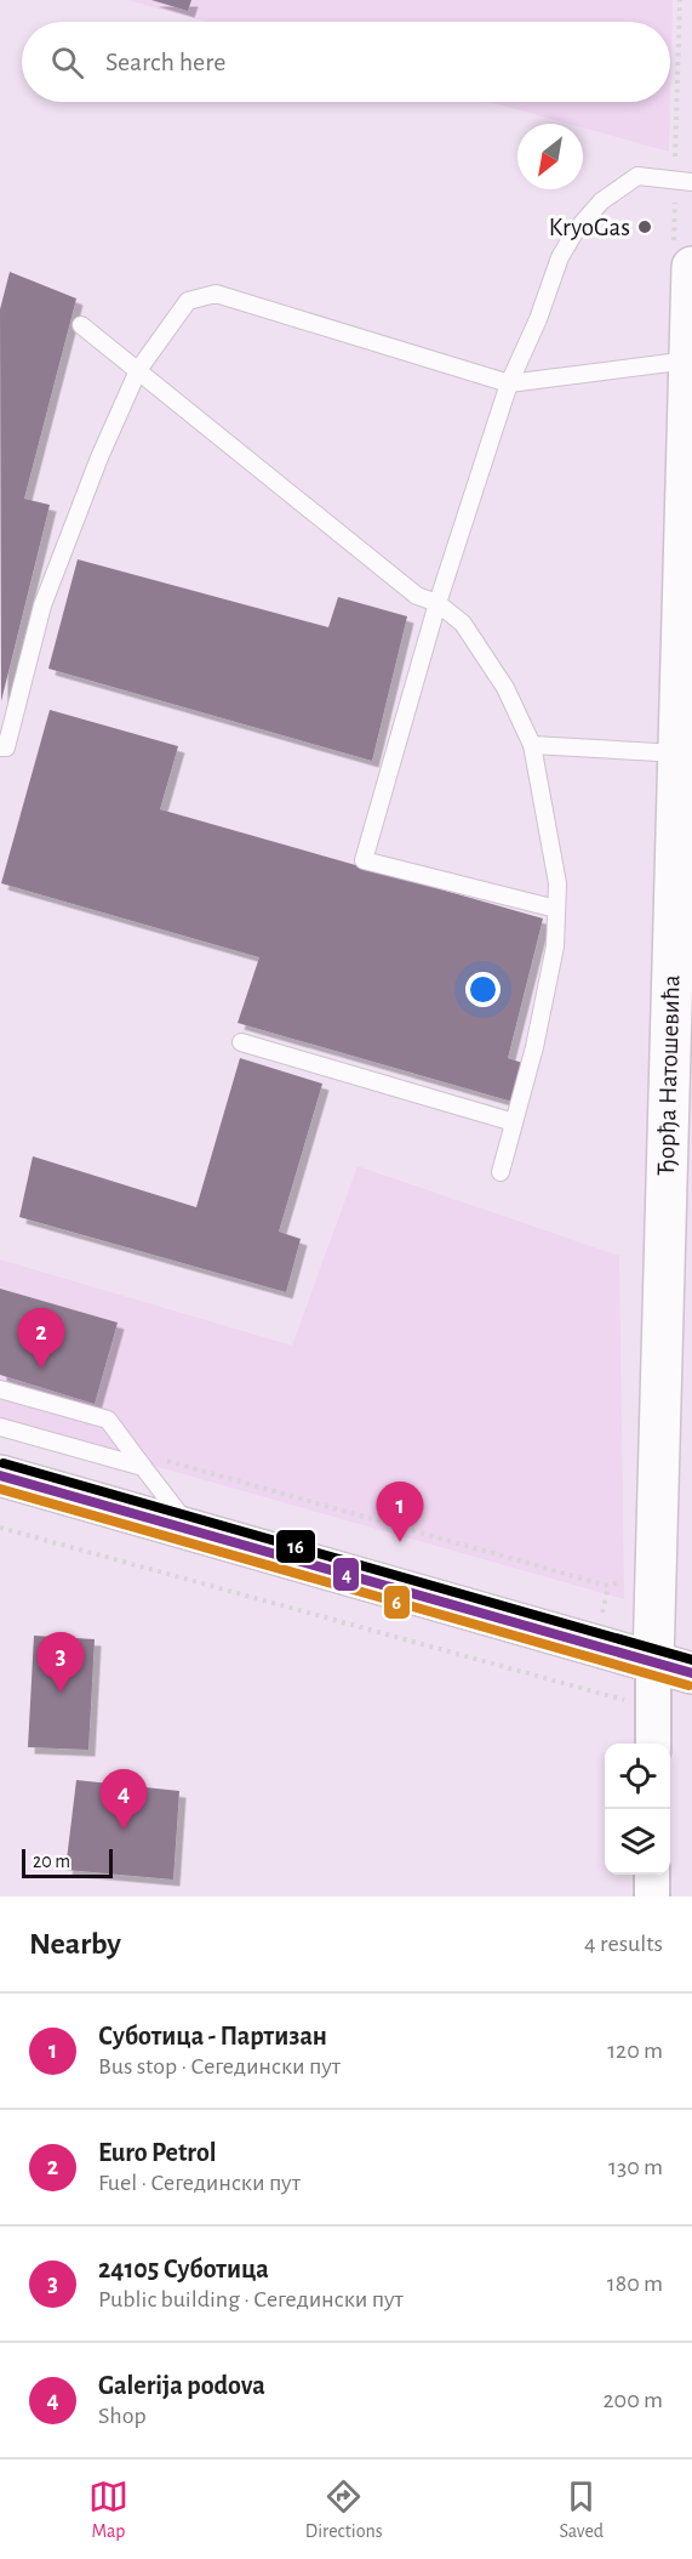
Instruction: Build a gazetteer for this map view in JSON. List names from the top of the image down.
{
  "streets": {
    "street": ["Ђорђа Натошевића"]
  },
  "places": ["KryoGas"],
  "lines": ["transit line 16", "transit line 4", "transit line 6"],
  "scale_bar": "20 m",
  "north": "bottom left",
  "page": {
    "search": "Search here",
    "pins": [
      "2",
      "1",
      "3",
      "4"
    ],
    "scale": "20 m",
    "heading": ["Nearby", "4 results"],
    "list": [
      {
        "mark": "1",
        "name": "Суботица - Партизан",
        "note": "Bus stop · Сегедински пут",
        "value": "120 m"
      },
      {
        "mark": "2",
        "name": "Euro Petrol",
        "note": "Fuel · Сегедински пут",
        "value": "130 m"
      },
      {
        "mark": "3",
        "name": "24105 Суботица",
        "note": "Public building · Сегедински пут",
        "value": "180 m"
      },
      {
        "mark": "4",
        "name": "Galerija podova",
        "note": "Shop",
        "value": "200 m"
      }
    ],
    "nav": ["Map", "Directions", "Saved"]
  }
}
